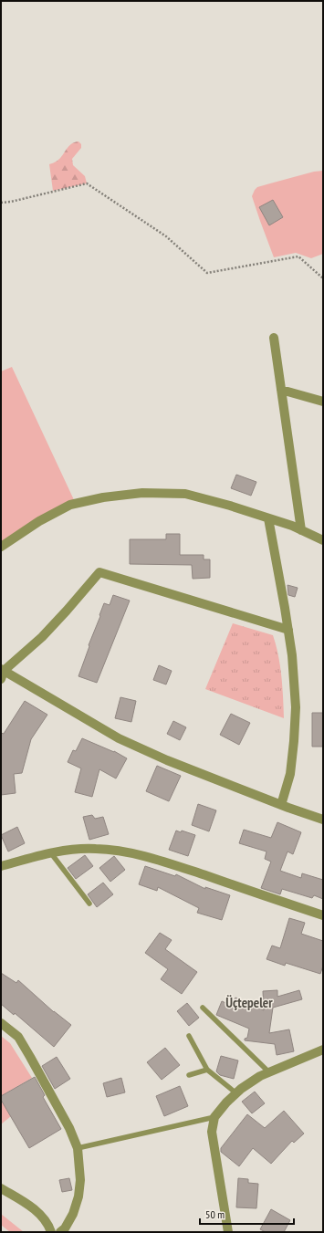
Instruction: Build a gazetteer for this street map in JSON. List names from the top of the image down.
{
  "districts": ["Üçtepeler"],
  "scale_bar": "50 m"
}
